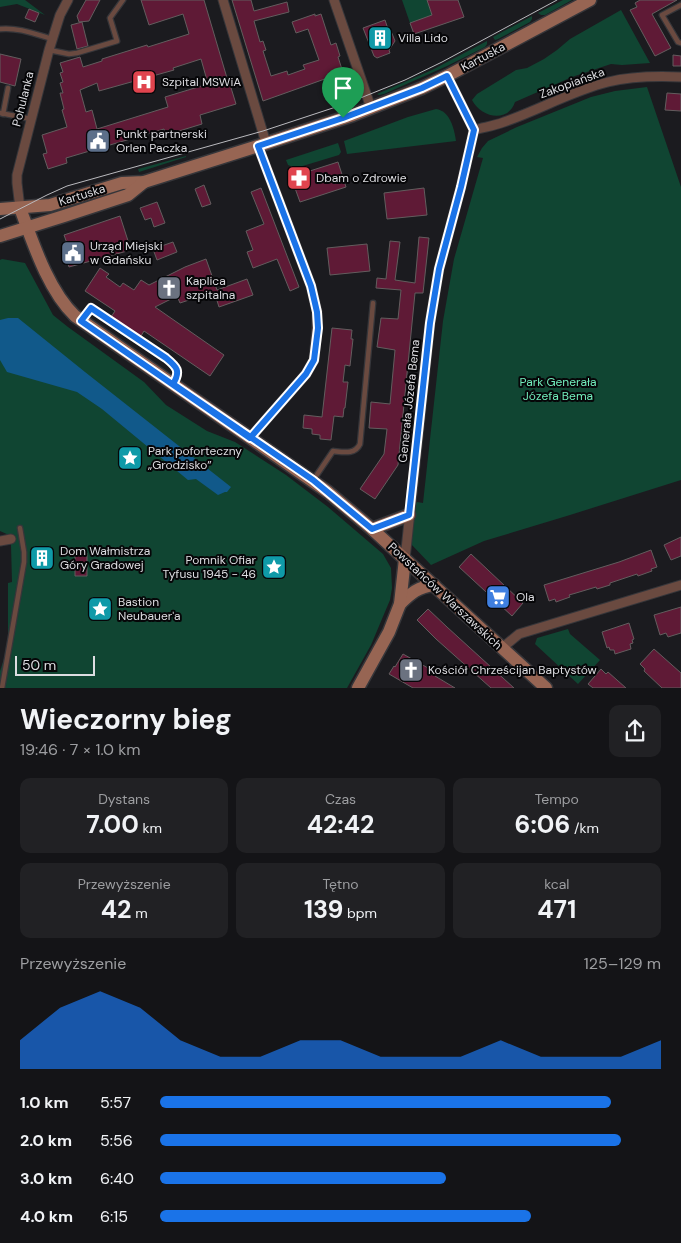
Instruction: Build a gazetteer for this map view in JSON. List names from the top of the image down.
{
  "streets": {
    "street": [
      "Kartuska",
      "Zakopiańska",
      "Pohulanka",
      "Generała Józefa Bema",
      "Powstańców Warszawskich"
    ]
  },
  "crossings": [
    ["Kartuska", "Pohulanka"],
    ["Kartuska", "Powstańców Warszawskich"],
    ["Zakopiańska", "Generała Józefa Bema"],
    ["Pohulanka", "Powstańców Warszawskich"],
    ["Generała Józefa Bema", "Powstańców Warszawskich"]
  ],
  "parks": ["Park Generała Józefa Bema"],
  "places": {
    "building": ["Villa Lido", "Dom Wałmistrza Góry Gradowej"],
    "hospital": ["Szpital MSWiA"],
    "public building": ["Punkt partnerski Orlen Paczka", "Urząd Miejski w Gdańsku"],
    "pharmacy": ["Dbam o Zdrowie"],
    "church": ["Kaplica szpitalna", "Kościół Chrześcijan Baptystów"],
    "place": ["Park poforteczny „Grodzisko”", "Pomnik Ofiar Tyfusu 1945 - 46", "Bastion Neubauer'a"],
    "supermarket": ["Ola"]
  },
  "scale_bar": "50 m",
  "page": {
    "scale": "50 m",
    "heading": ["Wieczorny bieg", "19:46 · 7 × 1.0 km"],
    "stats": [
      ["Dystans", "7.00 km"],
      ["Czas", "42:42"],
      ["Tempo", "6:06 /km"],
      ["Przewyższenie", "42 m"],
      ["Tętno", "139 bpm"],
      ["kcal", "471"]
    ],
    "chart": ["Przewyższenie", "125–129 m"],
    "list": [
      {
        "name": "1.0 km",
        "note": "5:57"
      },
      {
        "name": "2.0 km",
        "note": "5:56"
      },
      {
        "name": "3.0 km",
        "note": "6:40"
      },
      {
        "name": "4.0 km",
        "note": "6:15"
      }
    ]
  }
}
